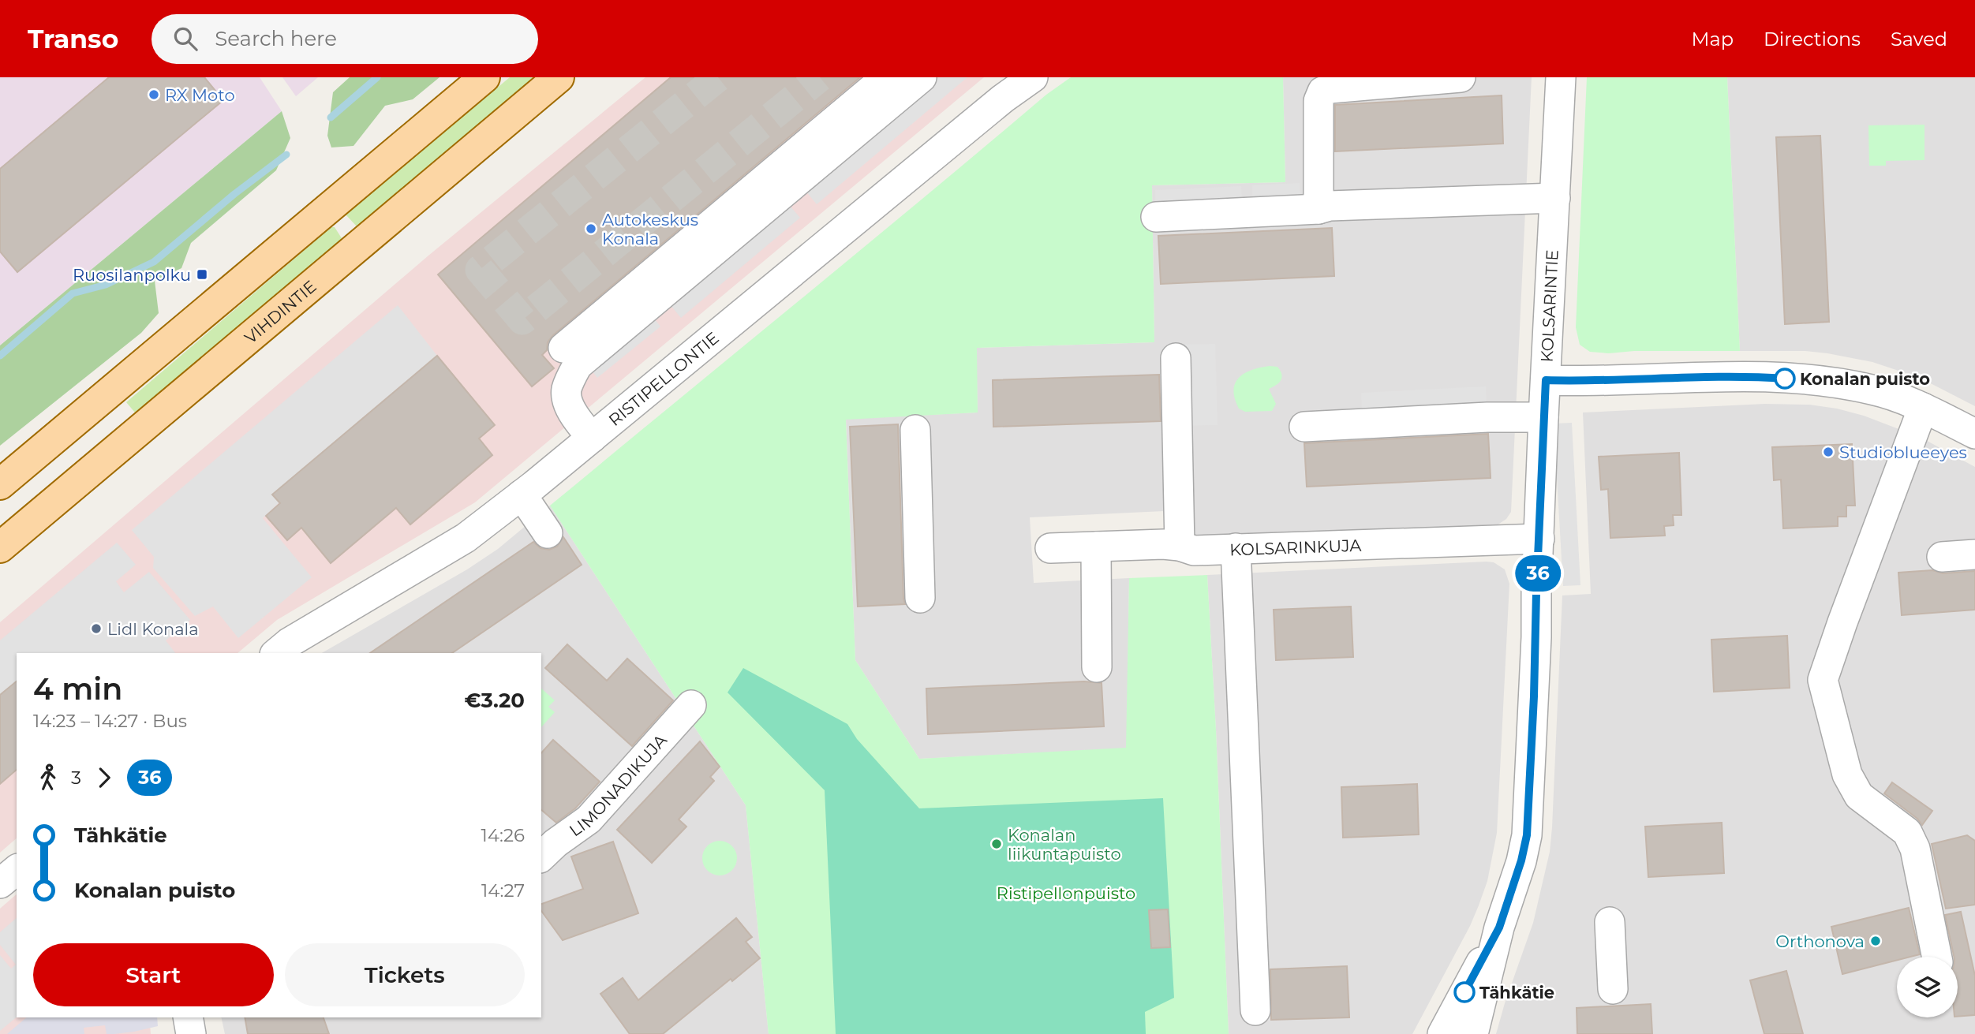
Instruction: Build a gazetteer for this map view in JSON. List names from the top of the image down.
{
  "streets": {
    "main road": ["VIHDINTIE"],
    "street": [
      "KOLSARINTIE",
      "RISTIPELLONTIE",
      "KOLSARINKUJA",
      "LIMONADIKUJA"
    ]
  },
  "crossings": [
    ["KOLSARINTIE", "KOLSARINKUJA"]
  ],
  "parks": ["Ristipellonpuisto"],
  "places": {
    "other": [
      "RX Moto",
      "Autokeskus Konala",
      "Konalan puisto",
      "Studioblueeyes",
      "Lidl Konala",
      "Konalan liikuntapuisto",
      "Orthonova",
      "Tähkätie"
    ],
    "transit": ["Ruosilanpolku"]
  },
  "lines": ["bus line 36"],
  "page": {
    "header": "Transo",
    "search": "Search here",
    "nav": ["Map", "Directions", "Saved"],
    "on_map": "36",
    "heading": ["4 min", "14:23 – 14:27 · Bus", "€3.20"],
    "legs": ["3", "36"],
    "list": [
      {
        "name": "Tähkätie",
        "value": "14:26"
      },
      {
        "name": "Konalan puisto",
        "value": "14:27"
      }
    ],
    "buttons": ["Start", "Tickets"]
  }
}
